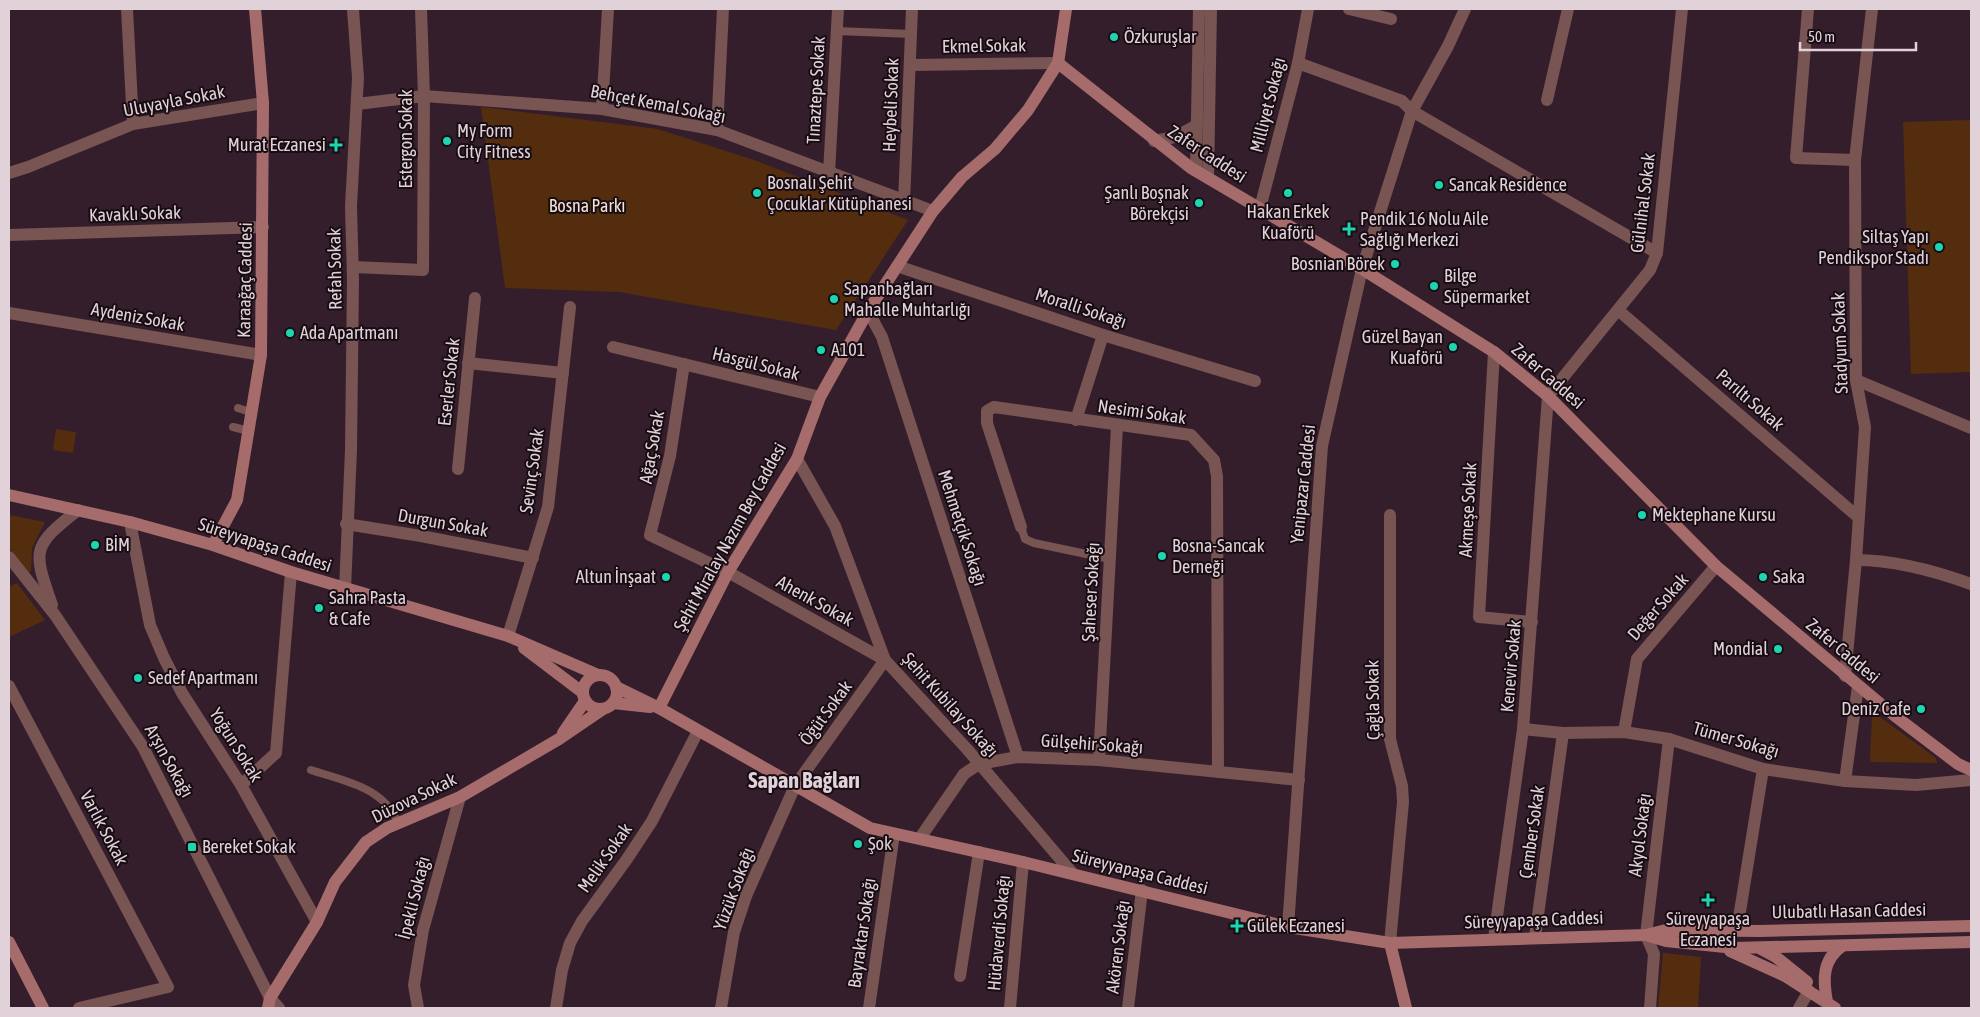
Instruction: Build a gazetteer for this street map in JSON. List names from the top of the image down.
{
  "streets": {
    "street": [
      "Ekmel Sokak",
      "Tınaztepe Sokak",
      "Uluyayla Sokak",
      "Behçet Kemal Sokağı",
      "Heybeli Sokak",
      "Milliyet Sokağı",
      "Estergon Sokak",
      "Zafer Caddesi",
      "Gülnihal Sokak",
      "Kavaklı Sokak",
      "Refah Sokak",
      "Karaağaç Caddesi",
      "Moralli Sokağı",
      "Aydeniz Sokak",
      "Stadyum Sokak",
      "Hasgül Sokak",
      "Eserler Sokak",
      "Parıltı Sokak",
      "Nesimi Sokak",
      "Ağaç Sokak",
      "Sevinç Sokak",
      "Yenipazar Caddesi",
      "Akmeşe Sokak",
      "Durgun Sokak",
      "Mehmetçik Sokağı",
      "Şehit Miralay Nazım Bey Caddesi",
      "Süreyyapaşa Caddesi",
      "Şaheser Sokağı",
      "Ahenk Sokak",
      "Değer Sokak",
      "Kenevir Sokak",
      "Çağla Sokak",
      "Şehit Kubilay Sokağı",
      "Öğüt Sokak",
      "Tümer Sokağı",
      "Gülşehir Sokağı",
      "Yoğun Sokak",
      "Arşın Sokağı",
      "Düzova Sokak",
      "Varlık Sokak",
      "Çember Sokak",
      "Akyol Sokağı",
      "Melik Sokak",
      "Yüzük Sokağı",
      "İpekli Sokağı",
      "Ulubatlı Hasan Caddesi",
      "Bayraktar Sokağı",
      "Hüdaverdi Sokağı",
      "Akören Sokağı"
    ]
  },
  "crossings": [
    ["Ekmel Sokak", "Heybeli Sokak"],
    ["Ekmel Sokak", "Zafer Caddesi"],
    ["Ekmel Sokak", "Şehit Miralay Nazım Bey Caddesi"],
    ["Tınaztepe Sokak", "Behçet Kemal Sokağı"],
    ["Uluyayla Sokak", "Karaağaç Caddesi"],
    ["Behçet Kemal Sokağı", "Heybeli Sokak"],
    ["Behçet Kemal Sokağı", "Estergon Sokak"],
    ["Behçet Kemal Sokağı", "Refah Sokak"],
    ["Behçet Kemal Sokağı", "Şehit Miralay Nazım Bey Caddesi"],
    ["Milliyet Sokağı", "Zafer Caddesi"],
    ["Estergon Sokak", "Refah Sokak"],
    ["Zafer Caddesi", "Gülnihal Sokak"],
    ["Zafer Caddesi", "Stadyum Sokak"],
    ["Zafer Caddesi", "Yenipazar Caddesi"],
    ["Zafer Caddesi", "Akmeşe Sokak"],
    ["Zafer Caddesi", "Şehit Miralay Nazım Bey Caddesi"],
    ["Zafer Caddesi", "Değer Sokak"],
    ["Zafer Caddesi", "Kenevir Sokak"],
    ["Gülnihal Sokak", "Parıltı Sokak"],
    ["Gülnihal Sokak", "Kenevir Sokak"],
    ["Kavaklı Sokak", "Karaağaç Caddesi"],
    ["Refah Sokak", "Durgun Sokak"],
    ["Refah Sokak", "Süreyyapaşa Caddesi"],
    ["Karaağaç Caddesi", "Aydeniz Sokak"],
    ["Karaağaç Caddesi", "Süreyyapaşa Caddesi"],
    ["Moralli Sokağı", "Şehit Miralay Nazım Bey Caddesi"],
    ["Stadyum Sokak", "Parıltı Sokak"],
    ["Hasgül Sokak", "Ağaç Sokak"],
    ["Hasgül Sokak", "Şehit Miralay Nazım Bey Caddesi"],
    ["Nesimi Sokak", "Şaheser Sokağı"],
    ["Nesimi Sokak", "Gülşehir Sokağı"],
    ["Ağaç Sokak", "Ahenk Sokak"],
    ["Sevinç Sokak", "Durgun Sokak"],
    ["Sevinç Sokak", "Süreyyapaşa Caddesi"],
    ["Yenipazar Caddesi", "Süreyyapaşa Caddesi"],
    ["Yenipazar Caddesi", "Gülşehir Sokağı"],
    ["Akmeşe Sokak", "Kenevir Sokak"],
    ["Mehmetçik Sokağı", "Şehit Miralay Nazım Bey Caddesi"],
    ["Mehmetçik Sokağı", "Gülşehir Sokağı"],
    ["Şehit Miralay Nazım Bey Caddesi", "Süreyyapaşa Caddesi"],
    ["Şehit Miralay Nazım Bey Caddesi", "Ahenk Sokak"],
    ["Şehit Miralay Nazım Bey Caddesi", "Şehit Kubilay Sokağı"],
    ["Süreyyapaşa Caddesi", "Kenevir Sokak"],
    ["Süreyyapaşa Caddesi", "Çağla Sokak"],
    ["Süreyyapaşa Caddesi", "Şehit Kubilay Sokağı"],
    ["Süreyyapaşa Caddesi", "Öğüt Sokak"],
    ["Süreyyapaşa Caddesi", "Gülşehir Sokağı"],
    ["Süreyyapaşa Caddesi", "Yoğun Sokak"],
    ["Süreyyapaşa Caddesi", "Düzova Sokak"],
    ["Süreyyapaşa Caddesi", "Çember Sokak"],
    ["Süreyyapaşa Caddesi", "Akyol Sokağı"],
    ["Süreyyapaşa Caddesi", "Melik Sokak"],
    ["Süreyyapaşa Caddesi", "Yüzük Sokağı"],
    ["Süreyyapaşa Caddesi", "Ulubatlı Hasan Caddesi"],
    ["Süreyyapaşa Caddesi", "Bayraktar Sokağı"],
    ["Süreyyapaşa Caddesi", "Hüdaverdi Sokağı"],
    ["Süreyyapaşa Caddesi", "Akören Sokağı"],
    ["Şaheser Sokağı", "Gülşehir Sokağı"],
    ["Ahenk Sokak", "Şehit Kubilay Sokağı"],
    ["Ahenk Sokak", "Öğüt Sokak"],
    ["Değer Sokak", "Tümer Sokağı"],
    ["Kenevir Sokak", "Tümer Sokağı"],
    ["Şehit Kubilay Sokağı", "Öğüt Sokak"],
    ["Şehit Kubilay Sokağı", "Gülşehir Sokağı"],
    ["Öğüt Sokak", "Yüzük Sokağı"],
    ["Tümer Sokağı", "Çember Sokak"],
    ["Tümer Sokağı", "Akyol Sokağı"],
    ["Yoğun Sokak", "Düzova Sokak"],
    ["Arşın Sokağı", "Düzova Sokak"],
    ["Düzova Sokak", "İpekli Sokağı"]
  ],
  "districts": ["Sapan Bağları"],
  "parks": ["Bosna Parkı"],
  "places": {
    "other": [
      "Özkuruşlar",
      "My Form City Fitness",
      "Sancak Residence",
      "Bosnalı Şehit Çocuklar Kütüphanesi",
      "Hakan Erkek Kuaförü",
      "Şanlı Boşnak Börekçisi",
      "Siltaş Yapı Pendikspor Stadı",
      "Bosnian Börek",
      "Bilge Süpermarket",
      "Sapanbağları Mahalle Muhtarlığı",
      "Ada Apartmanı",
      "Güzel Bayan Kuaförü",
      "A101",
      "Mektephane Kursu",
      "BİM",
      "Bosna-Sancak Derneği",
      "Altun İnşaat",
      "Saka",
      "Sahra Pasta & Cafe",
      "Mondial",
      "Sedef Apartmanı",
      "Deniz Cafe",
      "Şok"
    ],
    "health": [
      "Murat Eczanesi",
      "Pendik 16 Nolu Aile Sağlığı Merkezi",
      "Süreyyapaşa Eczanesi",
      "Gülek Eczanesi"
    ],
    "transit": ["Bereket Sokak"]
  },
  "scale_bar": "50 m"
}
